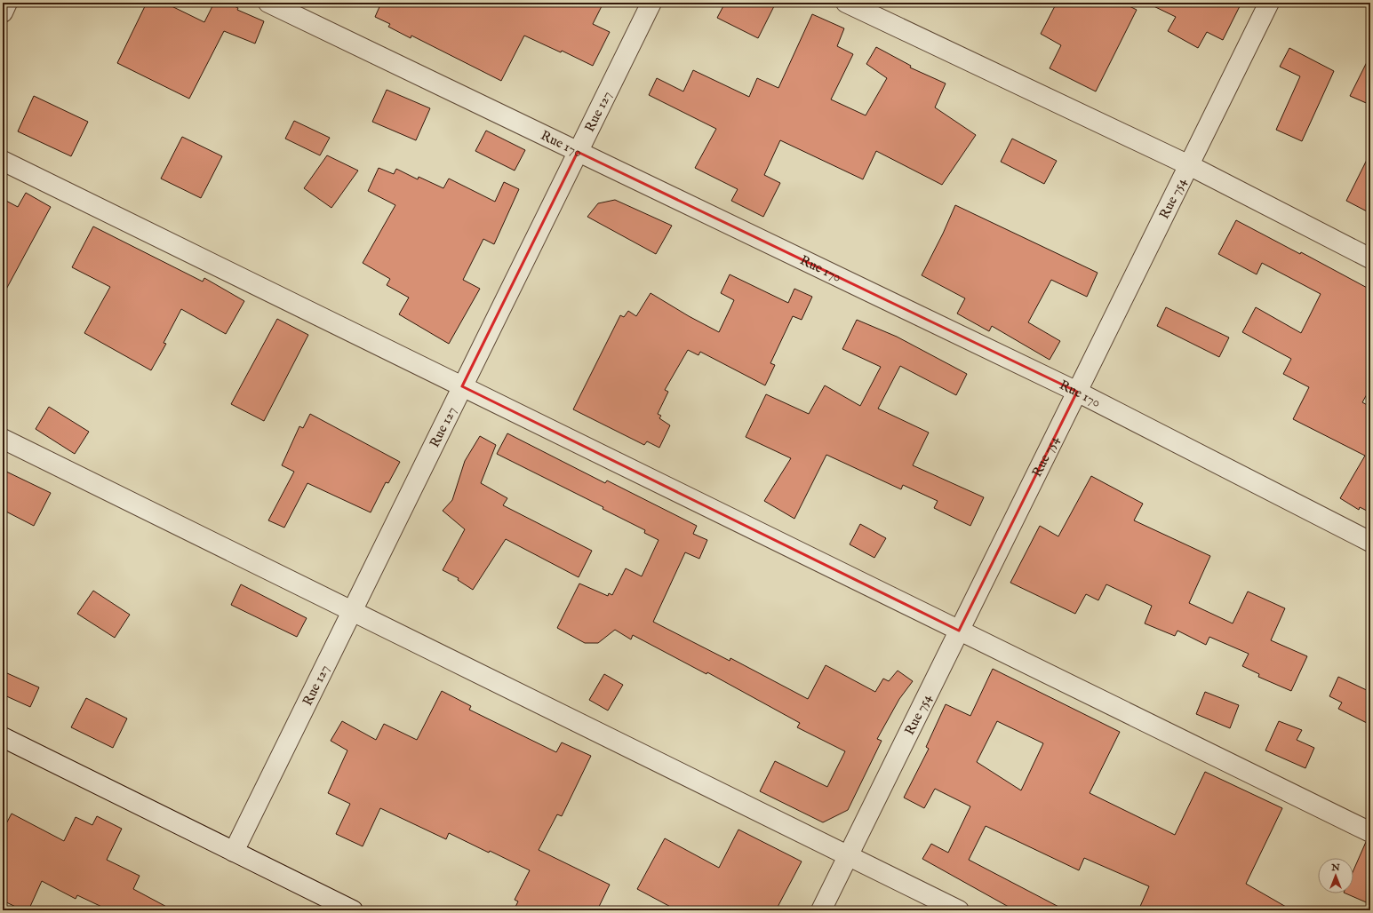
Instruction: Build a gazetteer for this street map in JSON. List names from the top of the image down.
{
  "streets": {
    "street": ["Rue 127", "Rue 170", "Rue 754"]
  },
  "crossings": [
    ["Rue 127", "Rue 170"],
    ["Rue 170", "Rue 754"]
  ],
  "north": "top"
}
